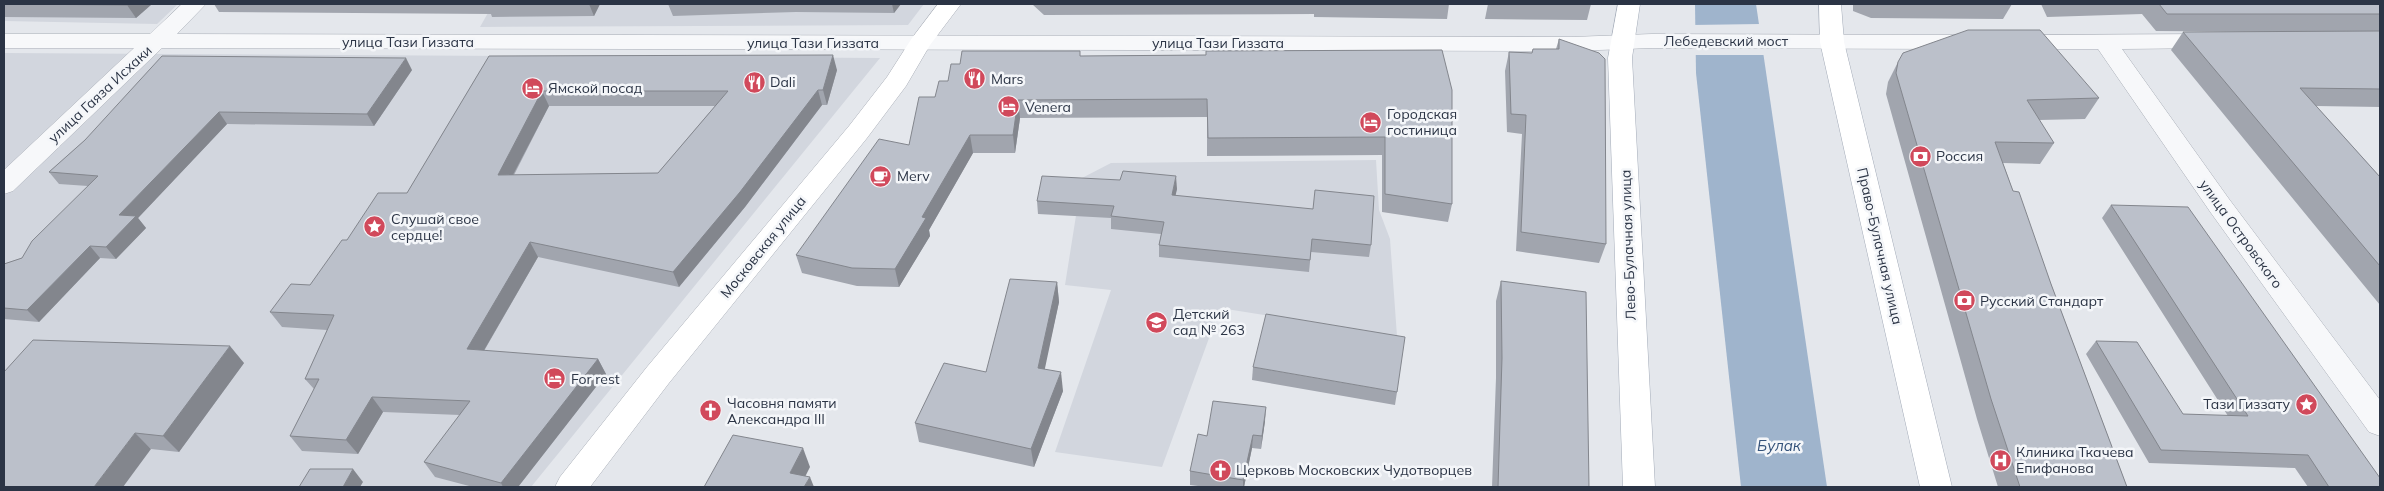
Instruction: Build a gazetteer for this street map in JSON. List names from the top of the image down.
{
  "streets": {
    "main road": ["Лево-Булачная улица", "Право-Булачная улица", "Московская улица"],
    "street": [
      "Лебедевский мост",
      "улица Тази Гиззата",
      "улица Гаяза Исхаки",
      "улица Островского"
    ]
  },
  "crossings": [
    ["Лебедевский мост", "улица Тази Гиззата"],
    ["Лебедевский мост", "улица Островского"],
    ["Лебедевский мост", "Лево-Булачная улица"],
    ["Лебедевский мост", "Право-Булачная улица"],
    ["улица Тази Гиззата", "улица Гаяза Исхаки"],
    ["улица Тази Гиззата", "Лево-Булачная улица"],
    ["улица Тази Гиззата", "Московская улица"]
  ],
  "water": ["Булак"],
  "places": {
    "restaurant": ["Mars", "Dali"],
    "hotel": [
      "Ямской посад",
      "Venera",
      "Городская гостиница",
      "For rest"
    ],
    "bank": ["Россия", "Русский Стандарт"],
    "cafe": ["Merv"],
    "place": ["Слушай свое сердце!", "Тази Гиззату"],
    "school or university": ["Детский сад № 263"],
    "church": ["Часовня памяти Александра III", "Церковь Московских Чудотворцев"],
    "hospital": ["Клиника Ткачева Епифанова"]
  }
}
